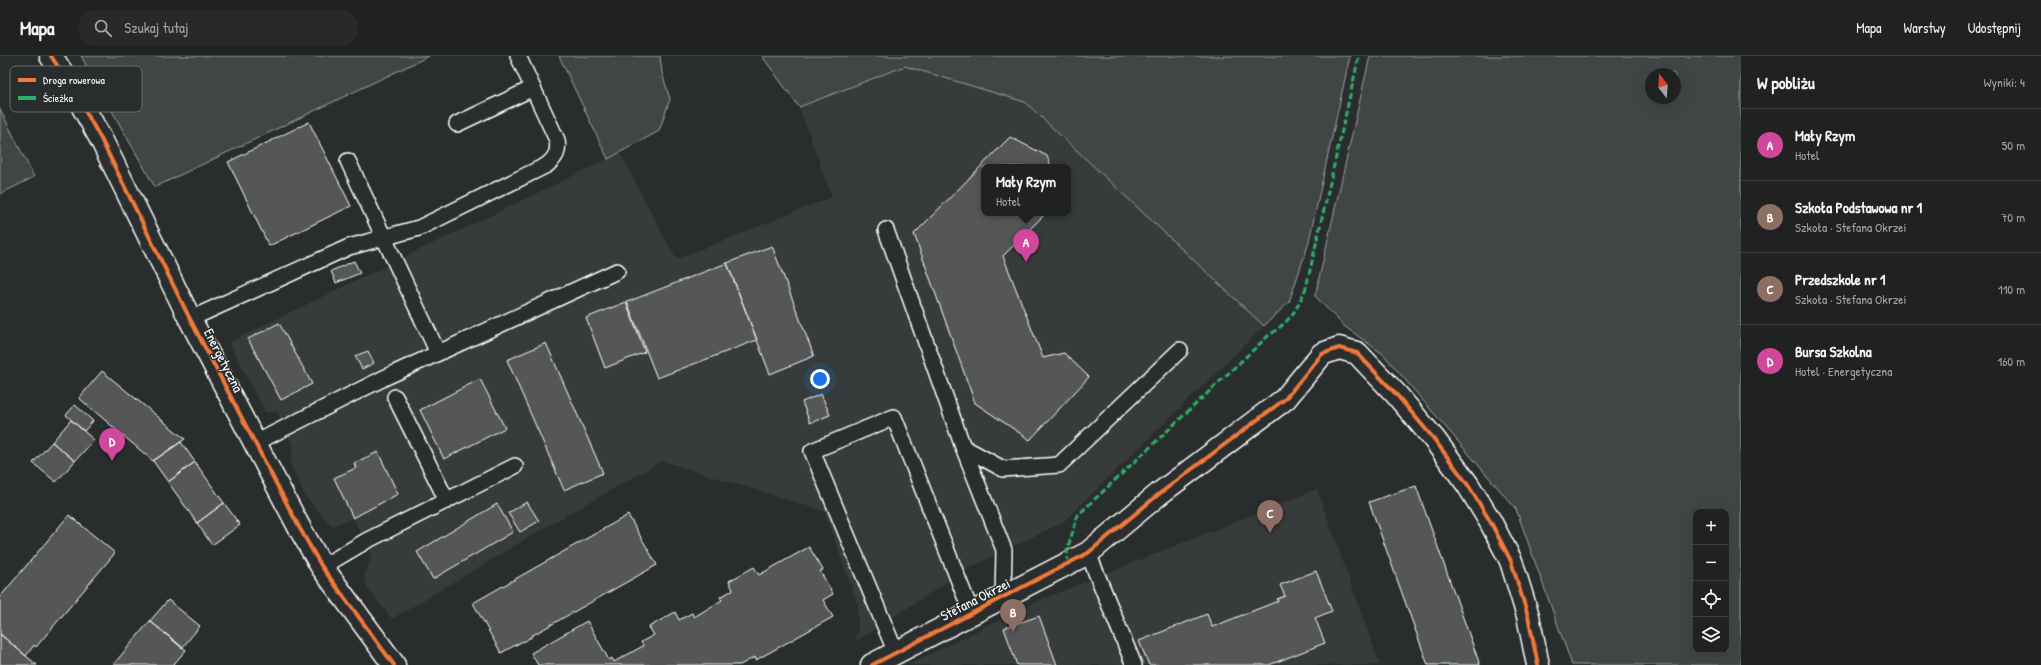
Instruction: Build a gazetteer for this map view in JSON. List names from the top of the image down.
{
  "streets": {
    "street": ["Energetyczna", "Stefana Okrzei"]
  },
  "legend": ["Droga rowerowa", "Ścieżka"],
  "north": "top",
  "page": {
    "header": "Mapa",
    "search": "Szukaj tutaj",
    "nav": ["Mapa", "Warstwy", "Udostępnij"],
    "heading": ["W pobliżu", "Wyniki: 4"],
    "list": [
      {
        "mark": "A",
        "name": "Mały Rzym",
        "note": "Hotel",
        "value": "50 m"
      },
      {
        "mark": "B",
        "name": "Szkoła Podstawowa nr 1",
        "note": "Szkoła · Stefana Okrzei",
        "value": "70 m"
      },
      {
        "mark": "C",
        "name": "Przedszkole nr 1",
        "note": "Szkoła · Stefana Okrzei",
        "value": "110 m"
      },
      {
        "mark": "D",
        "name": "Bursa Szkolna",
        "note": "Hotel · Energetyczna",
        "value": "160 m"
      }
    ],
    "popup": ["Mały Rzym", "Hotel"],
    "pins": [
      "A",
      "D",
      "C",
      "B"
    ],
    "map_buttons": ["+", "−"]
  }
}
